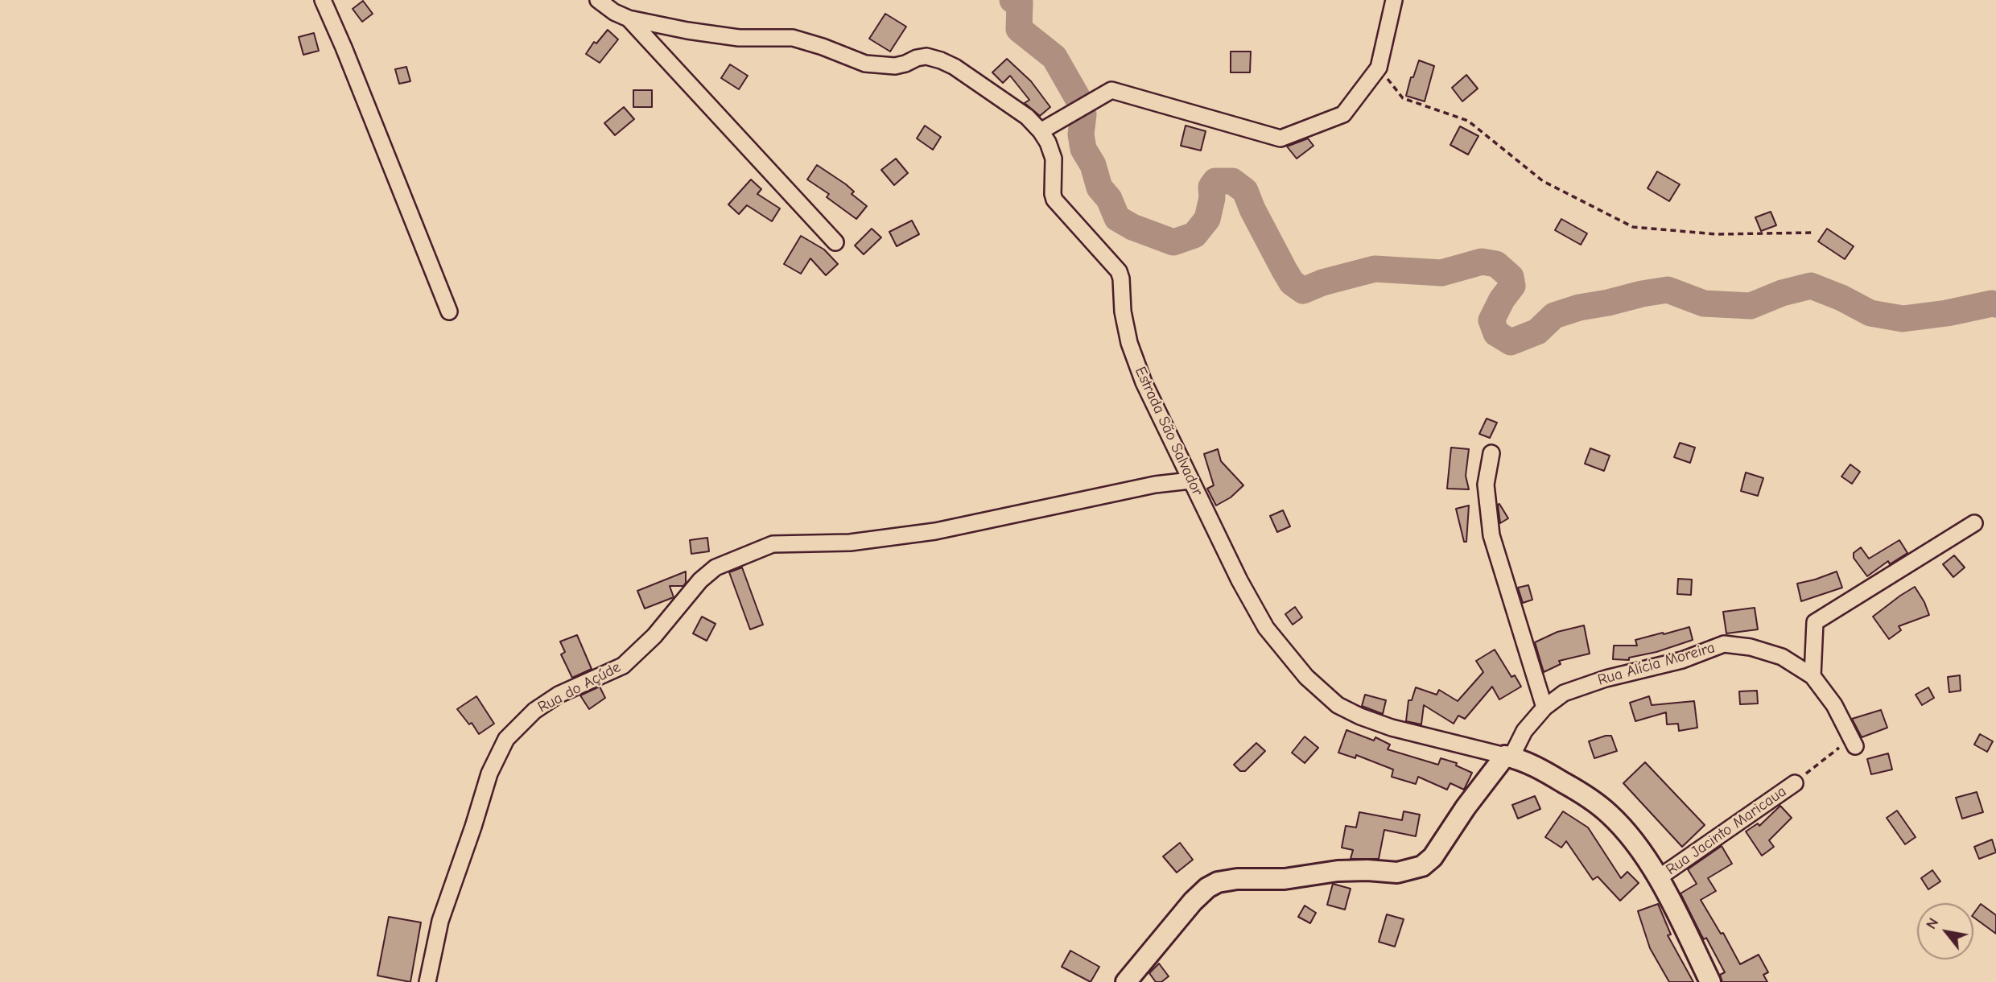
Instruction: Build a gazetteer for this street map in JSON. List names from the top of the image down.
{
  "streets": {
    "street": [
      "Estrada São Salvador",
      "Rua Alícia Moreira",
      "Rua do Açúde",
      "Rua Jacinto Maricaua"
    ]
  },
  "crossings": [
    ["Estrada São Salvador", "Rua Alícia Moreira"],
    ["Estrada São Salvador", "Rua do Açúde"],
    ["Estrada São Salvador", "Rua Jacinto Maricaua"]
  ],
  "north": "top left"
}
